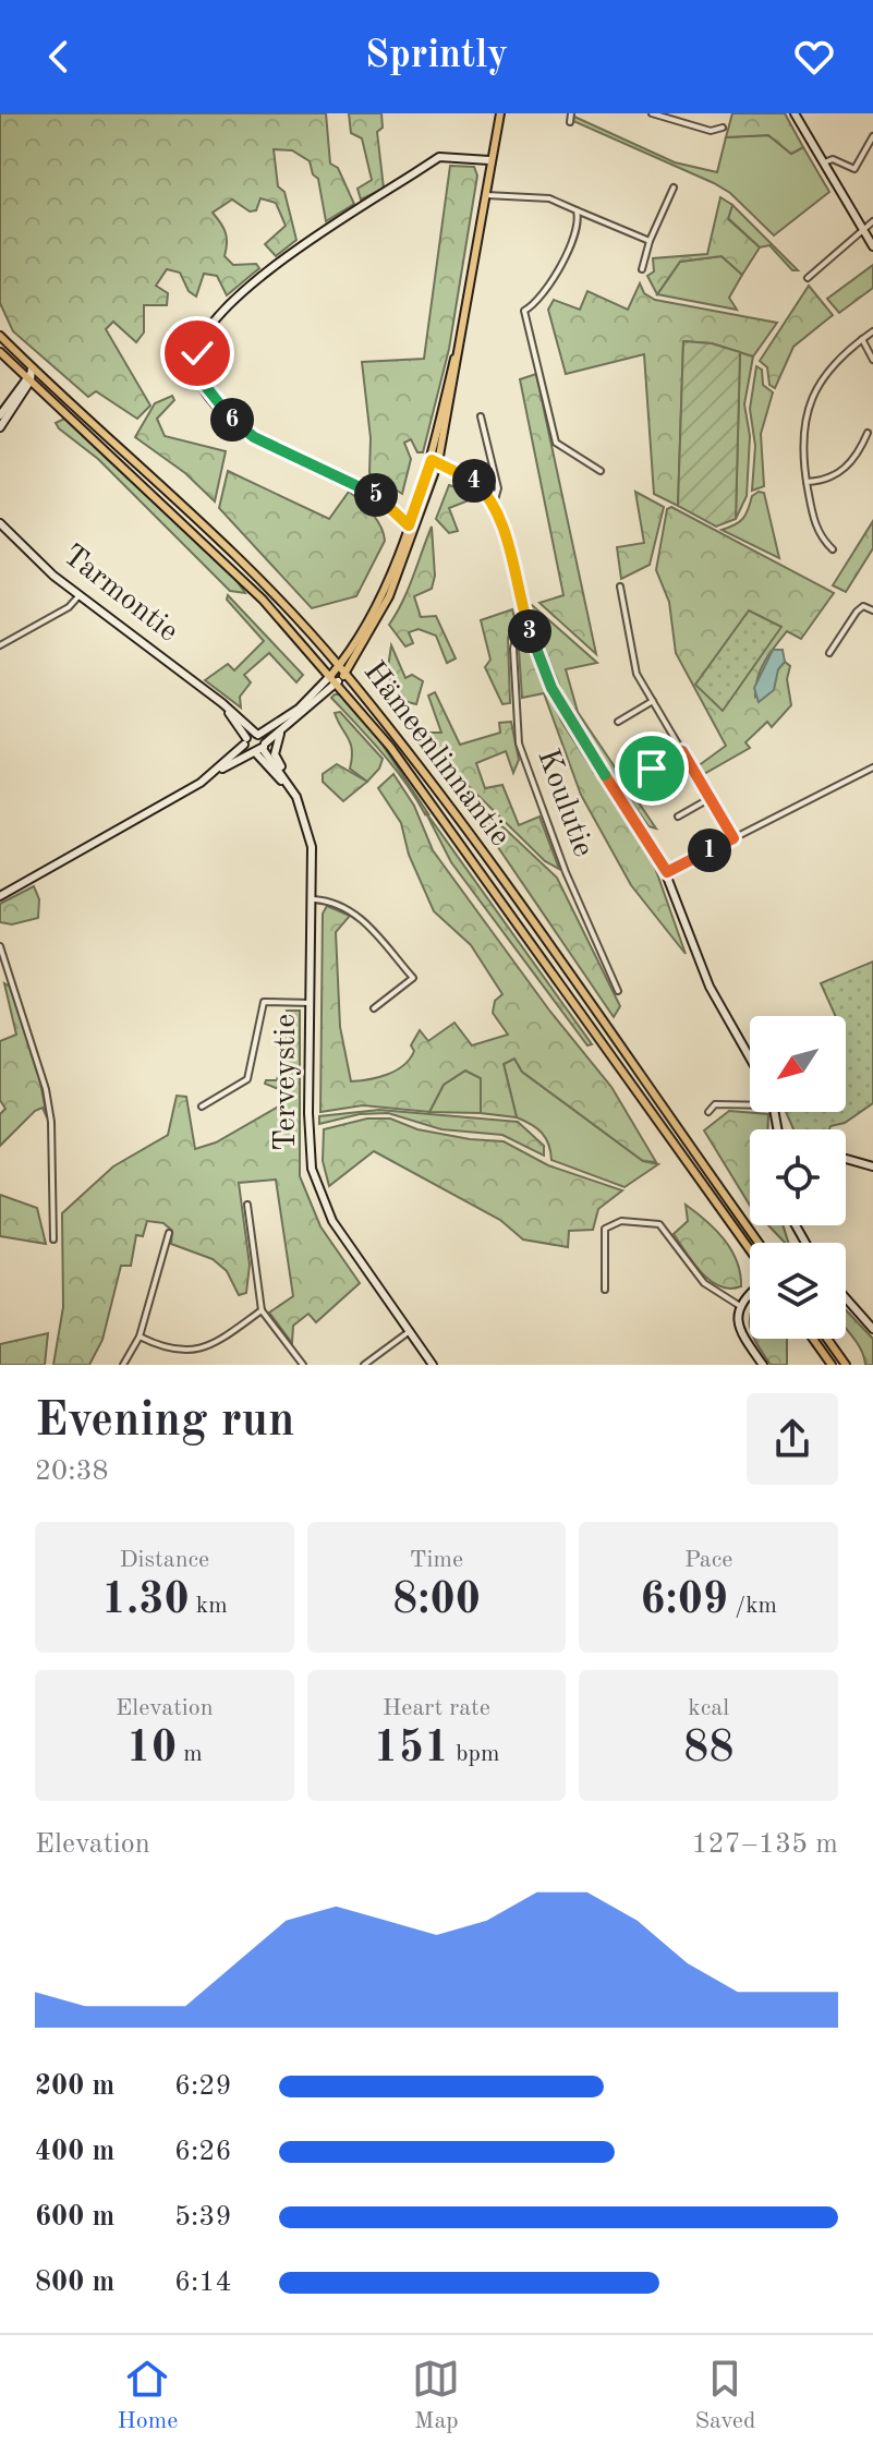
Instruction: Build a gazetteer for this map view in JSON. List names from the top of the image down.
{
  "streets": {
    "main road": ["Hämeenlinnantie"],
    "street": ["Tarmontie", "Koulutie", "Terveystie"]
  },
  "crossings": [
    ["Tarmontie", "Terveystie"]
  ],
  "north": "bottom left",
  "page": {
    "header": "Sprintly",
    "pins": [
      "6",
      "4",
      "5",
      "3",
      "1"
    ],
    "heading": ["Evening run", "20:38"],
    "stats": [
      ["Distance", "1.30 km"],
      ["Time", "8:00"],
      ["Pace", "6:09 /km"],
      ["Elevation", "10 m"],
      ["Heart rate", "151 bpm"],
      ["kcal", "88"]
    ],
    "chart": ["Elevation", "127–135 m"],
    "list": [
      {
        "name": "200 m",
        "note": "6:29"
      },
      {
        "name": "400 m",
        "note": "6:26"
      },
      {
        "name": "600 m",
        "note": "5:39"
      },
      {
        "name": "800 m",
        "note": "6:14"
      }
    ],
    "tabs": ["Home", "Map", "Saved"]
  }
}
